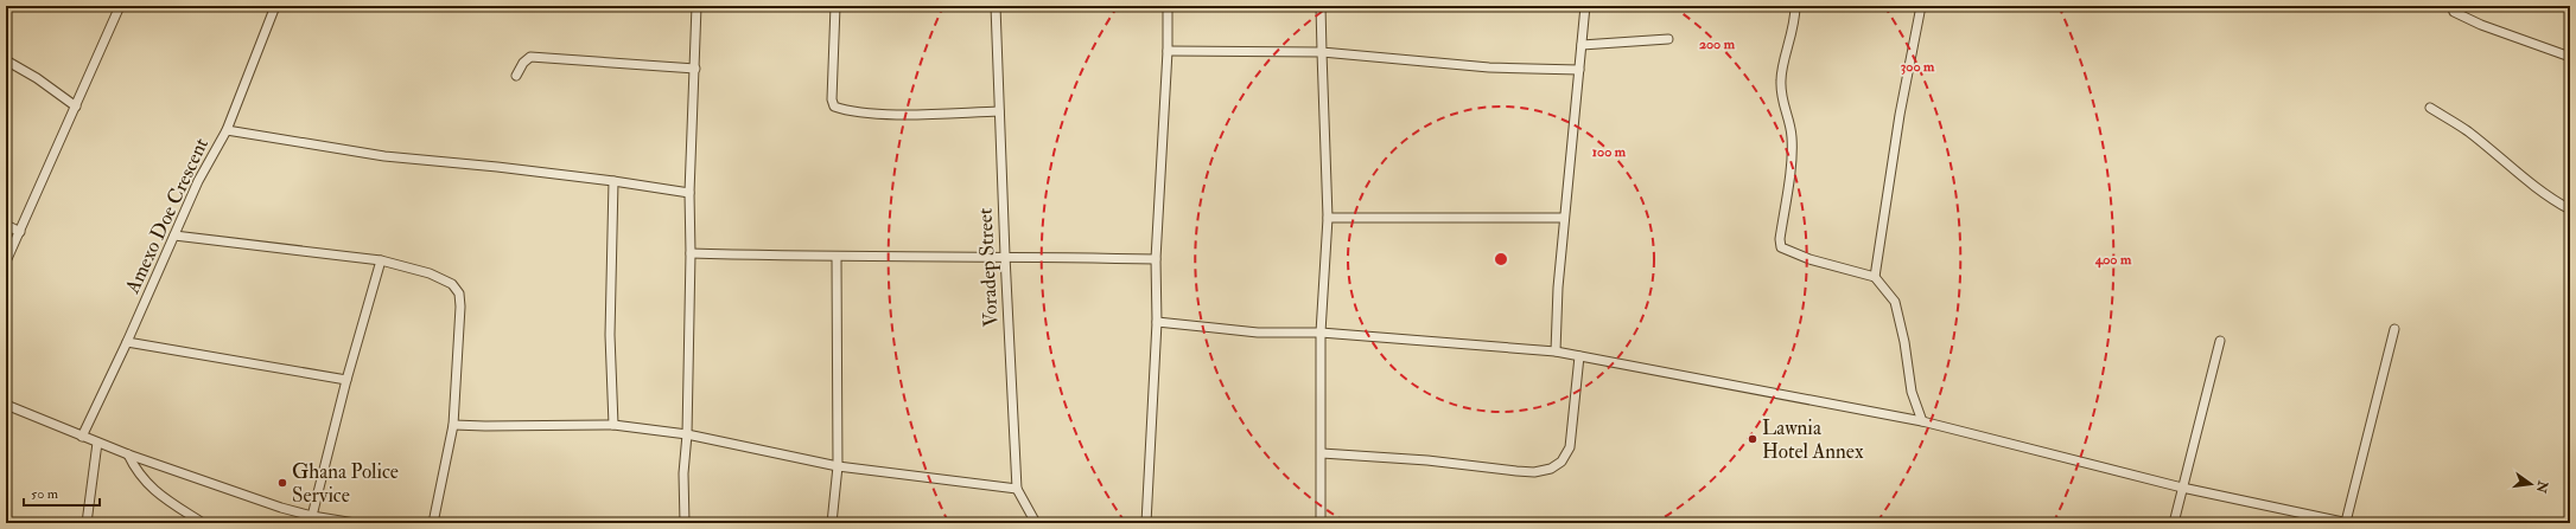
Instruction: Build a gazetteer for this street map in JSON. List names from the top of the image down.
{
  "streets": {
    "street": ["Amexo Doe Crescent", "Voradep Street"]
  },
  "places": ["Lawnia Hotel Annex", "Ghana Police Service"],
  "scale_bar": "50 m",
  "north": "right",
  "rings": [
    "200 m",
    "300 m",
    "100 m",
    "400 m"
  ]
}
